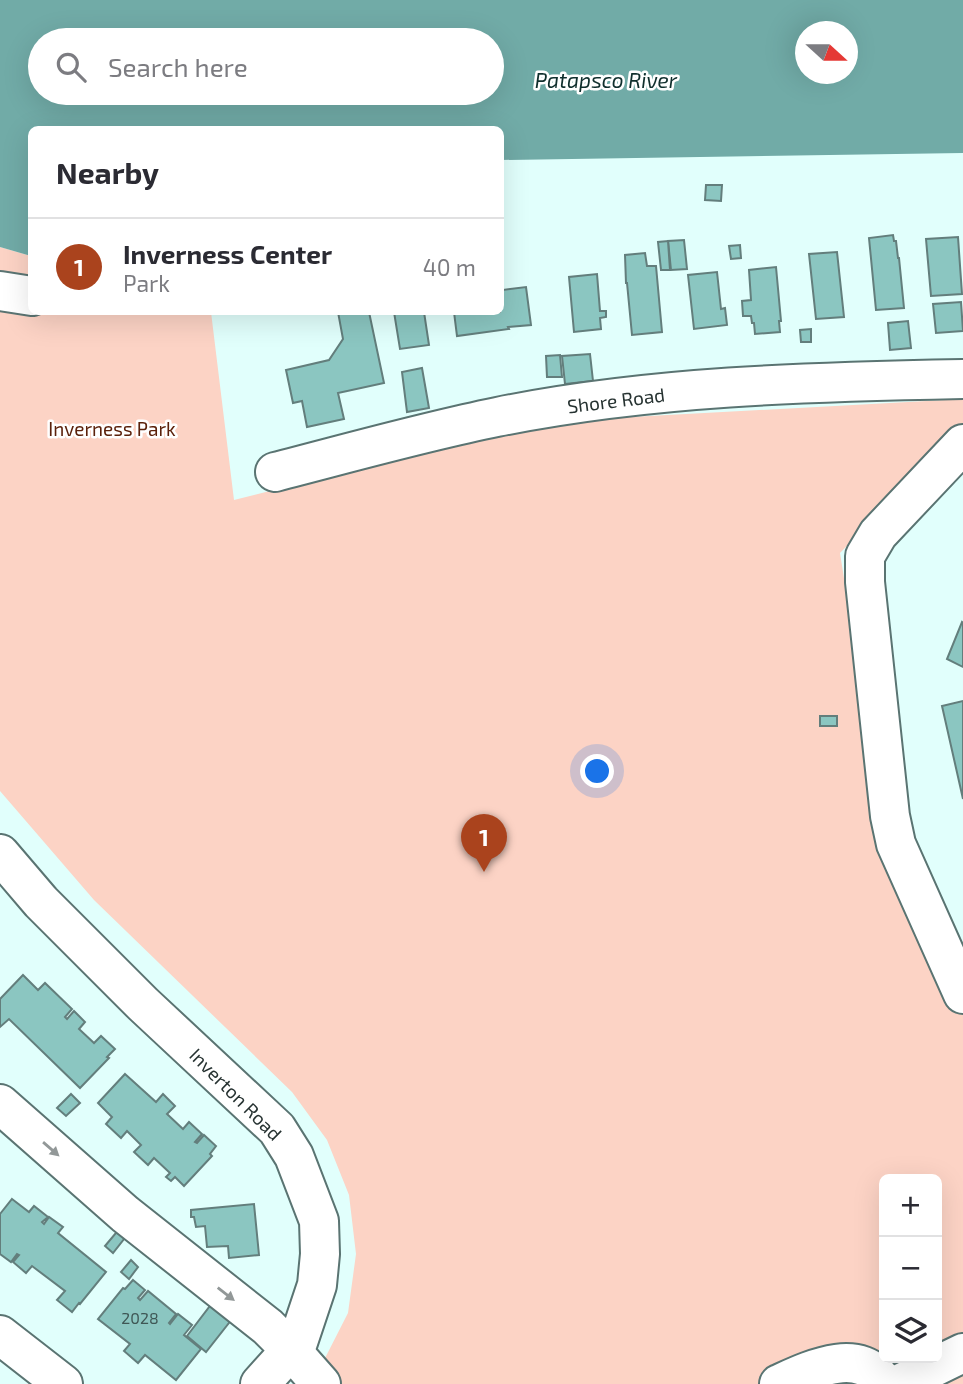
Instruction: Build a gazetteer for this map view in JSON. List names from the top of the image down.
{
  "streets": {
    "street": ["Shore Road", "Inverton Road"]
  },
  "water": ["Patapsco River"],
  "parks": ["Inverness Park"],
  "house_numbers": ["2028"],
  "north": "right",
  "page": {
    "search": "Search here",
    "heading": "Nearby",
    "list": [
      {
        "mark": "1",
        "name": "Inverness Center",
        "note": "Park",
        "value": "40 m"
      }
    ],
    "pins": "1",
    "map_buttons": ["+", "−"]
  }
}
